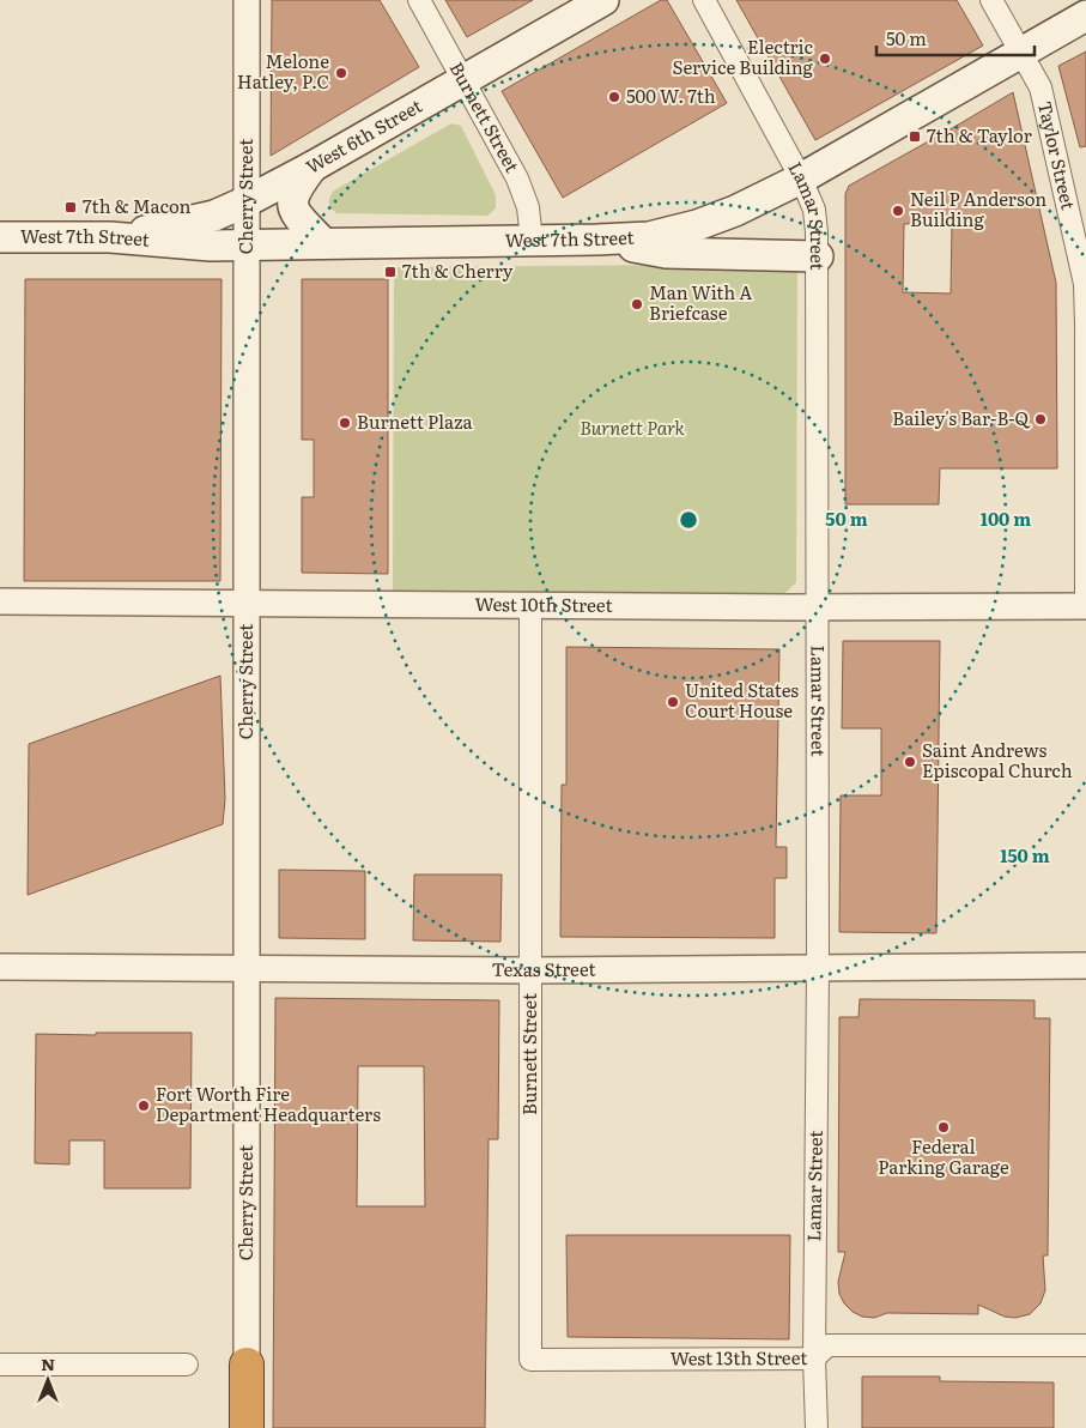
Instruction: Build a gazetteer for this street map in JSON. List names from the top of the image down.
{
  "streets": {
    "main road": ["West 6th Street", "West 7th Street"],
    "street": [
      "Burnett Street",
      "Taylor Street",
      "Cherry Street",
      "Lamar Street",
      "West 10th Street",
      "Texas Street",
      "West 13th Street"
    ]
  },
  "crossings": [
    ["Burnett Street", "West 6th Street"],
    ["Burnett Street", "West 7th Street"],
    ["Burnett Street", "West 10th Street"],
    ["Burnett Street", "Texas Street"],
    ["Burnett Street", "West 13th Street"],
    ["West 6th Street", "Cherry Street"],
    ["West 6th Street", "West 7th Street"],
    ["Taylor Street", "West 7th Street"],
    ["Cherry Street", "West 7th Street"],
    ["Cherry Street", "West 10th Street"],
    ["Cherry Street", "Texas Street"],
    ["Lamar Street", "West 7th Street"],
    ["Lamar Street", "West 10th Street"],
    ["Lamar Street", "Texas Street"],
    ["Lamar Street", "West 13th Street"]
  ],
  "parks": ["Burnett Park"],
  "places": {
    "other": [
      "Electric Service Building",
      "Melone Hatley, P.C",
      "500 W. 7th",
      "Neil P Anderson Building",
      "Man With A Briefcase",
      "Bailey's Bar-B-Q",
      "Burnett Plaza",
      "United States Court House",
      "Saint Andrews Episcopal Church",
      "Fort Worth Fire Department Headquarters",
      "Federal Parking Garage"
    ],
    "transit": ["7th & Taylor", "7th & Macon", "7th & Cherry"]
  },
  "scale_bar": "50 m",
  "north": "top",
  "rings": ["50 m", "100 m", "150 m"]
}
